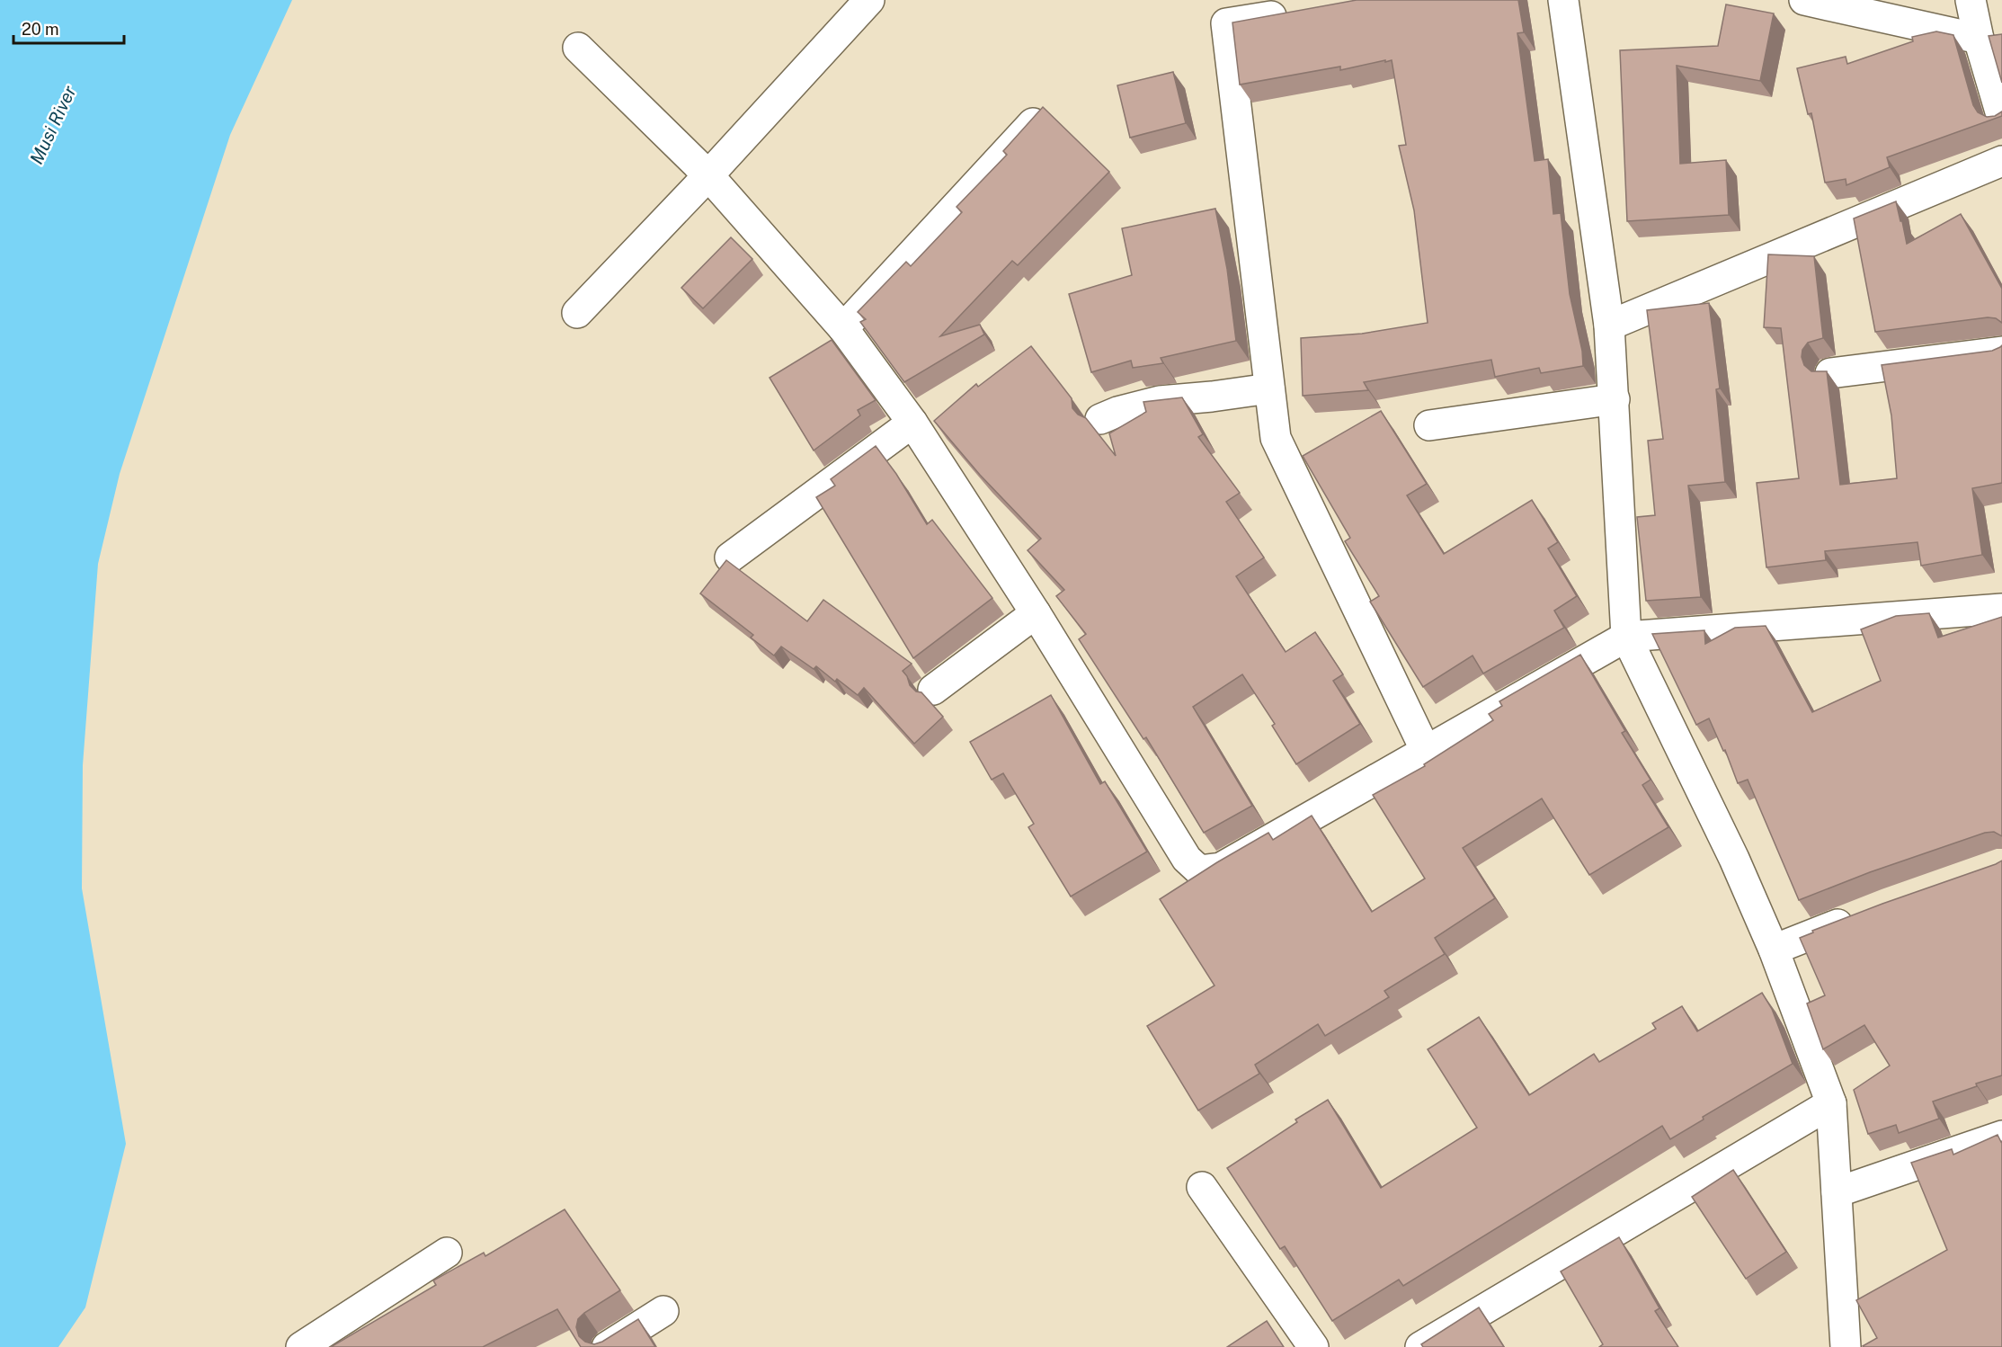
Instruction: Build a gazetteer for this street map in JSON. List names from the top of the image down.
{
  "water": ["Musi River"],
  "scale_bar": "20 m"
}
